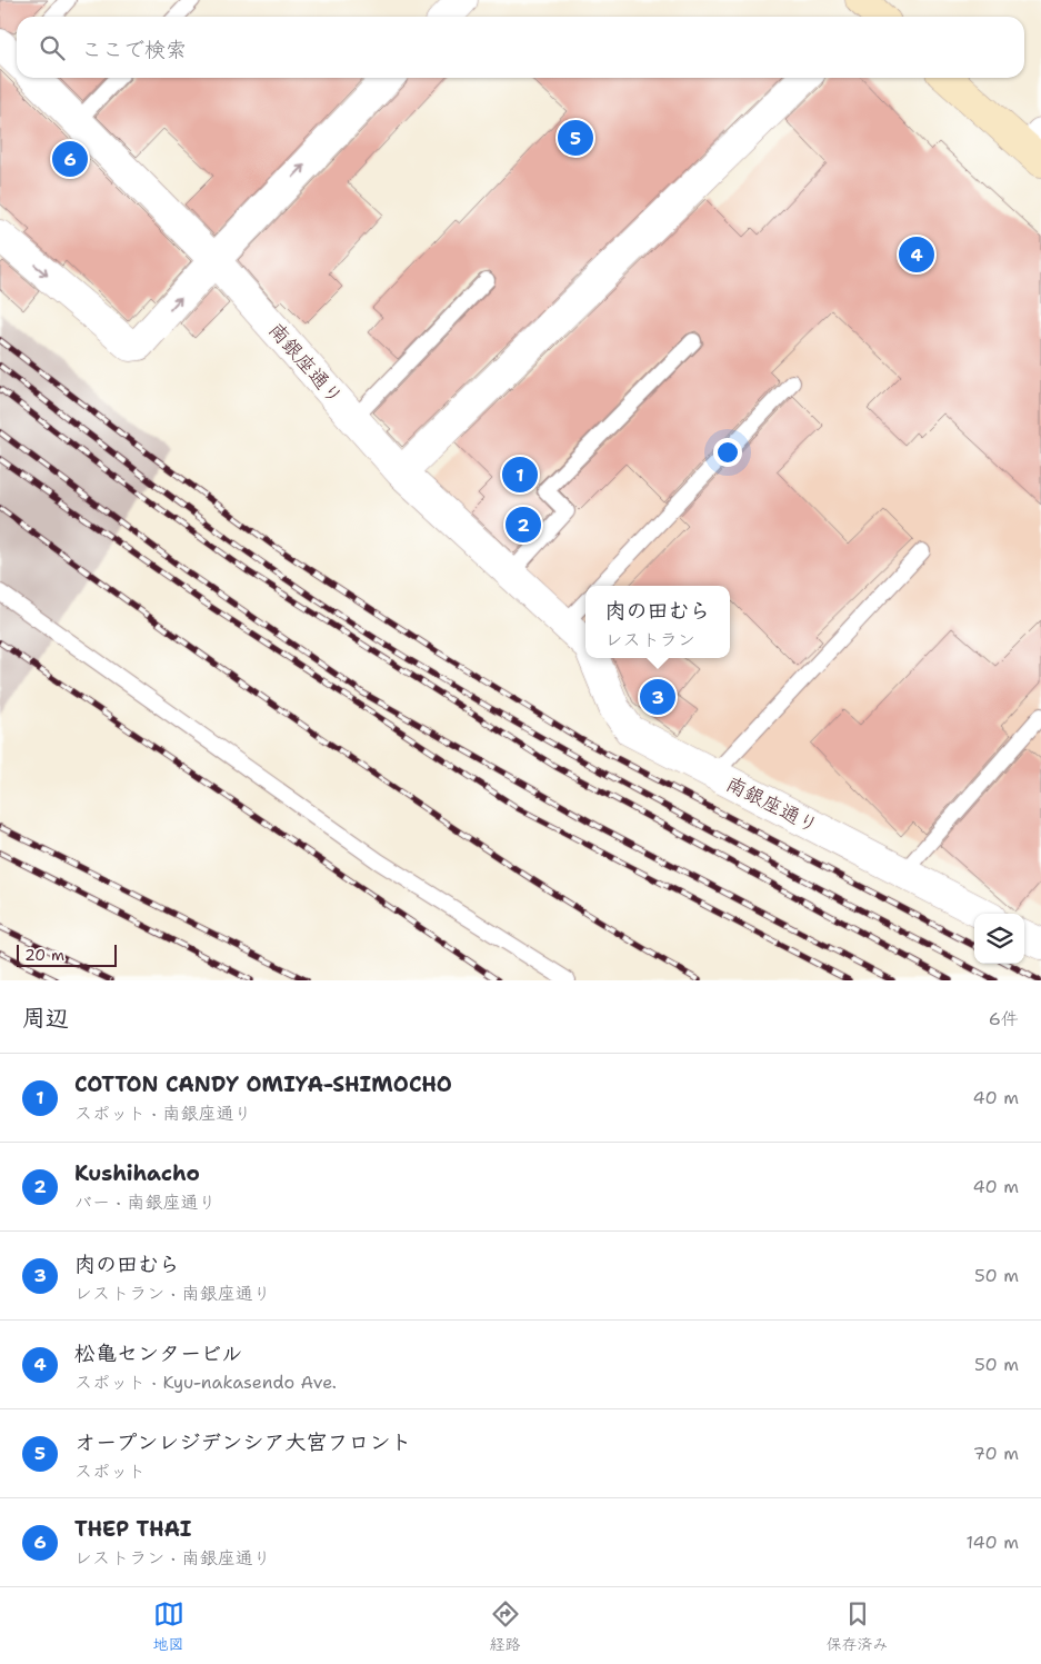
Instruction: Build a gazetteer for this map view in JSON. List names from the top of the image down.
{
  "streets": {
    "street": ["南銀座通り"]
  },
  "scale_bar": "20 m",
  "page": {
    "search": "ここで検索",
    "pins": [
      "5",
      "6",
      "4",
      "1",
      "2",
      "3"
    ],
    "popup": ["肉の田むら", "レストラン"],
    "scale": "20 m",
    "heading": ["周辺", "6件"],
    "list": [
      {
        "mark": "1",
        "name": "COTTON CANDY OMIYA-SHIMOCHO",
        "note": "スポット · 南銀座通り",
        "value": "40 m"
      },
      {
        "mark": "2",
        "name": "Kushihacho",
        "note": "バー · 南銀座通り",
        "value": "40 m"
      },
      {
        "mark": "3",
        "name": "肉の田むら",
        "note": "レストラン · 南銀座通り",
        "value": "50 m"
      },
      {
        "mark": "4",
        "name": "松亀センタービル",
        "note": "スポット · Kyu-nakasendo Ave.",
        "value": "50 m"
      },
      {
        "mark": "5",
        "name": "オープンレジデンシア大宮フロント",
        "note": "スポット",
        "value": "70 m"
      },
      {
        "mark": "6",
        "name": "THEP THAI",
        "note": "レストラン · 南銀座通り",
        "value": "140 m"
      }
    ],
    "nav": ["地図", "経路", "保存済み"]
  }
}
